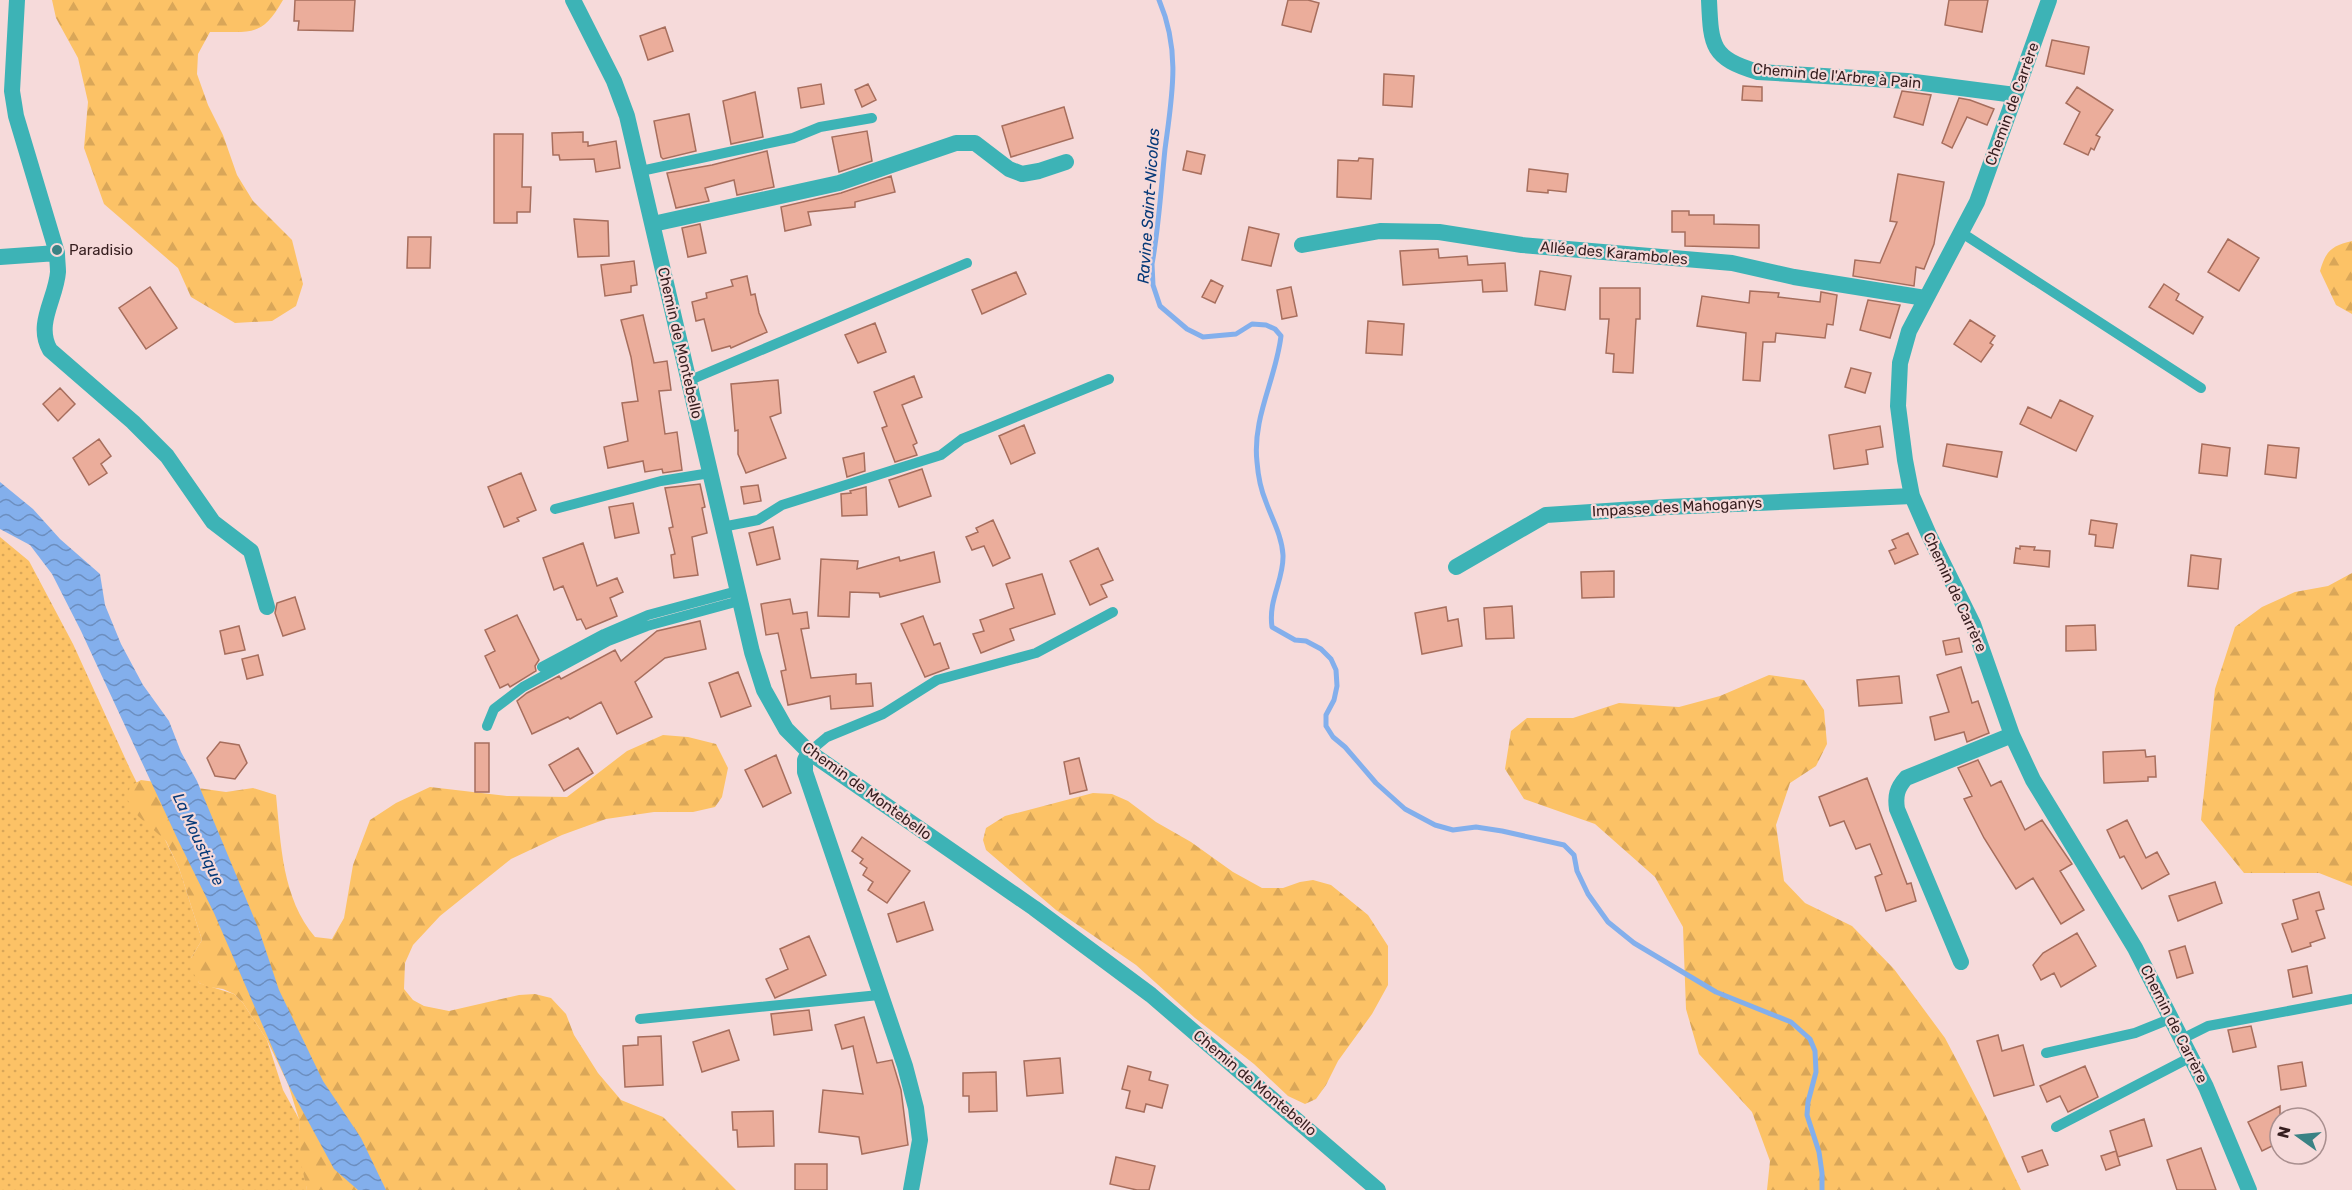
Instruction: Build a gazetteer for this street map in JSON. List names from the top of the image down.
{
  "streets": {
    "street": [
      "Chemin de l'Arbre à Pain",
      "Chemin de Carrère",
      "Allée des Karamboles",
      "Chemin de Montebello",
      "Impasse des Mahoganys"
    ]
  },
  "crossings": [
    ["Chemin de l'Arbre à Pain", "Chemin de Carrère"],
    ["Chemin de Carrère", "Allée des Karamboles"],
    ["Chemin de Carrère", "Impasse des Mahoganys"]
  ],
  "water": ["Ravine Saint-Nicolas", "La Moustique"],
  "places": ["Paradisio"],
  "north": "left"
}
